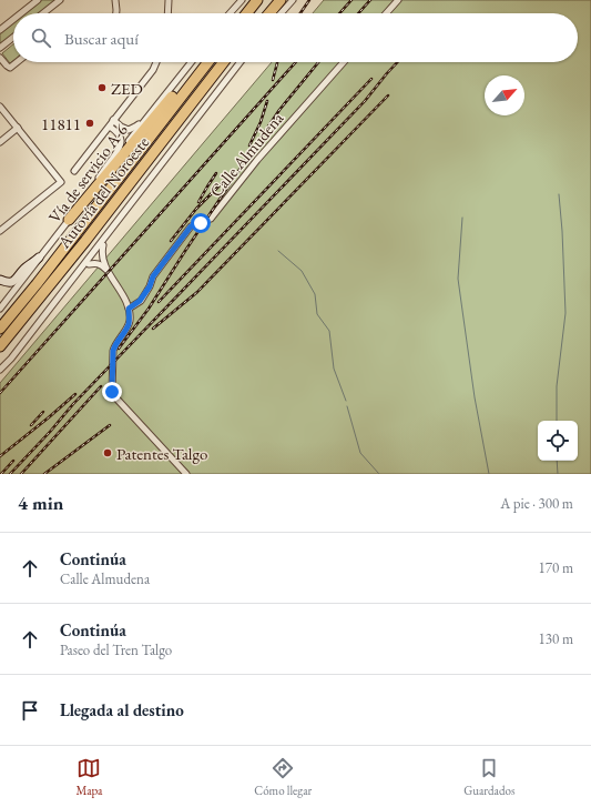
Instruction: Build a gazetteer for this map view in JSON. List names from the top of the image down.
{
  "streets": {
    "highway": ["Autovía del Noroeste"],
    "street": ["Calle Almudena", "Vía de servicio A-6"]
  },
  "places": ["ZED", "11811", "Patentes Talgo"],
  "north": "top right",
  "page": {
    "search": "Buscar aquí",
    "heading": ["4 min", "A pie · 300 m"],
    "list": [
      ["Continúa", "Calle Almudena", "170 m"],
      ["Continúa", "Paseo del Tren Talgo", "130 m"],
      "Llegada al destino"
    ],
    "nav": ["Mapa", "Cómo llegar", "Guardados"]
  }
}
